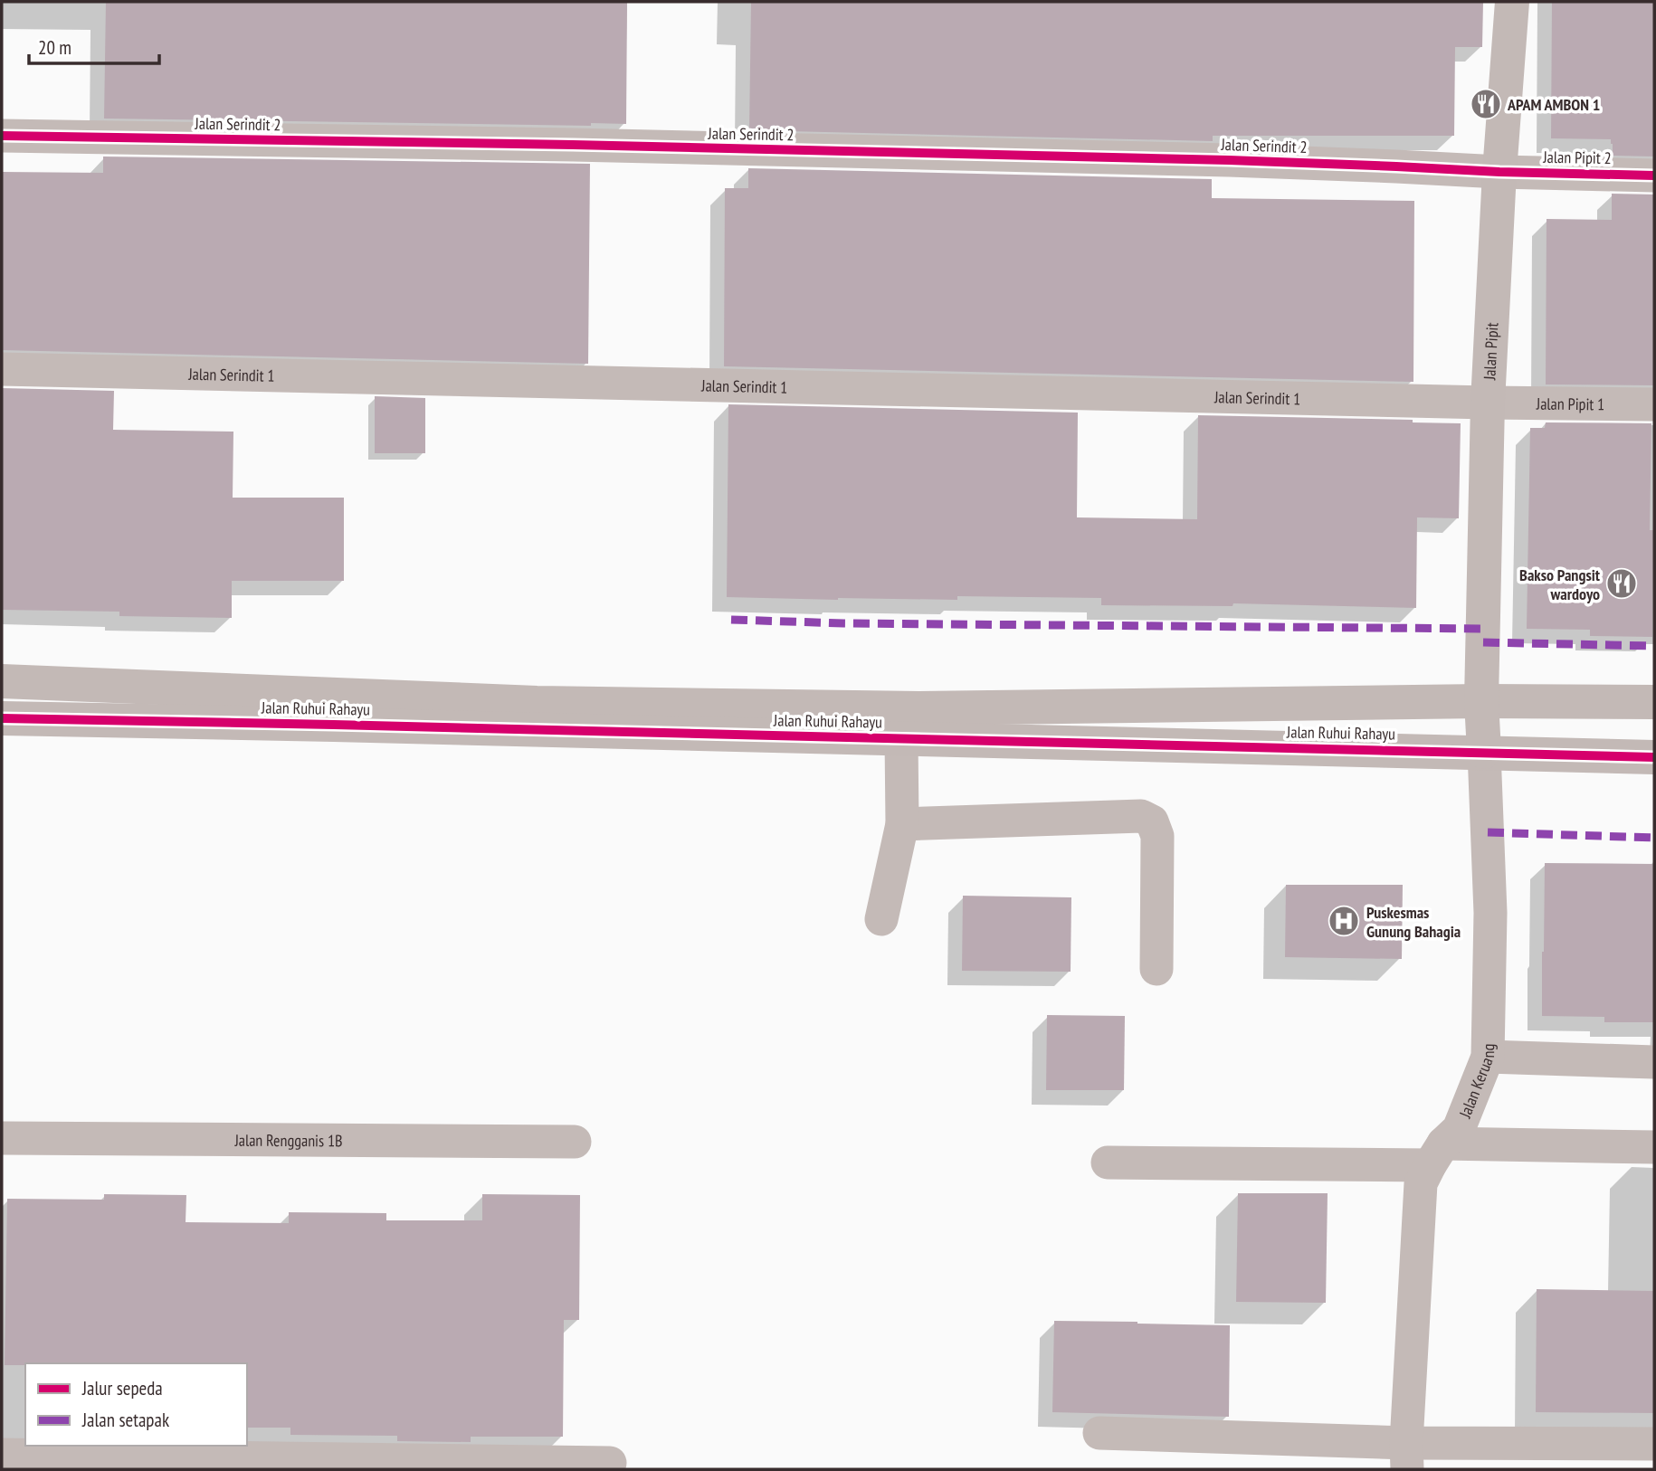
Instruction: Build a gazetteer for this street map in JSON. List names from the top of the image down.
{
  "streets": {
    "main road": ["Jalan Pipit", "Jalan Ruhui Rahayu"],
    "street": [
      "Jalan Serindit 2",
      "Jalan Pipit 2",
      "Jalan Serindit 1",
      "Jalan Pipit 1",
      "Jalan Keruang",
      "Jalan Rengganis 1B"
    ]
  },
  "crossings": [
    ["Jalan Serindit 2", "Jalan Pipit 2"],
    ["Jalan Serindit 2", "Jalan Pipit"],
    ["Jalan Pipit 2", "Jalan Pipit"],
    ["Jalan Pipit", "Jalan Serindit 1"],
    ["Jalan Pipit", "Jalan Pipit 1"],
    ["Jalan Pipit", "Jalan Ruhui Rahayu"],
    ["Jalan Pipit", "Jalan Keruang"],
    ["Jalan Serindit 1", "Jalan Pipit 1"],
    ["Jalan Ruhui Rahayu", "Jalan Keruang"]
  ],
  "places": {
    "restaurant": ["APAM AMBON 1", "Bakso Pangsit wardoyo"],
    "hospital": ["Puskesmas Gunung Bahagia"]
  },
  "legend": ["Jalur sepeda", "Jalan setapak"],
  "scale_bar": "20 m"
}
